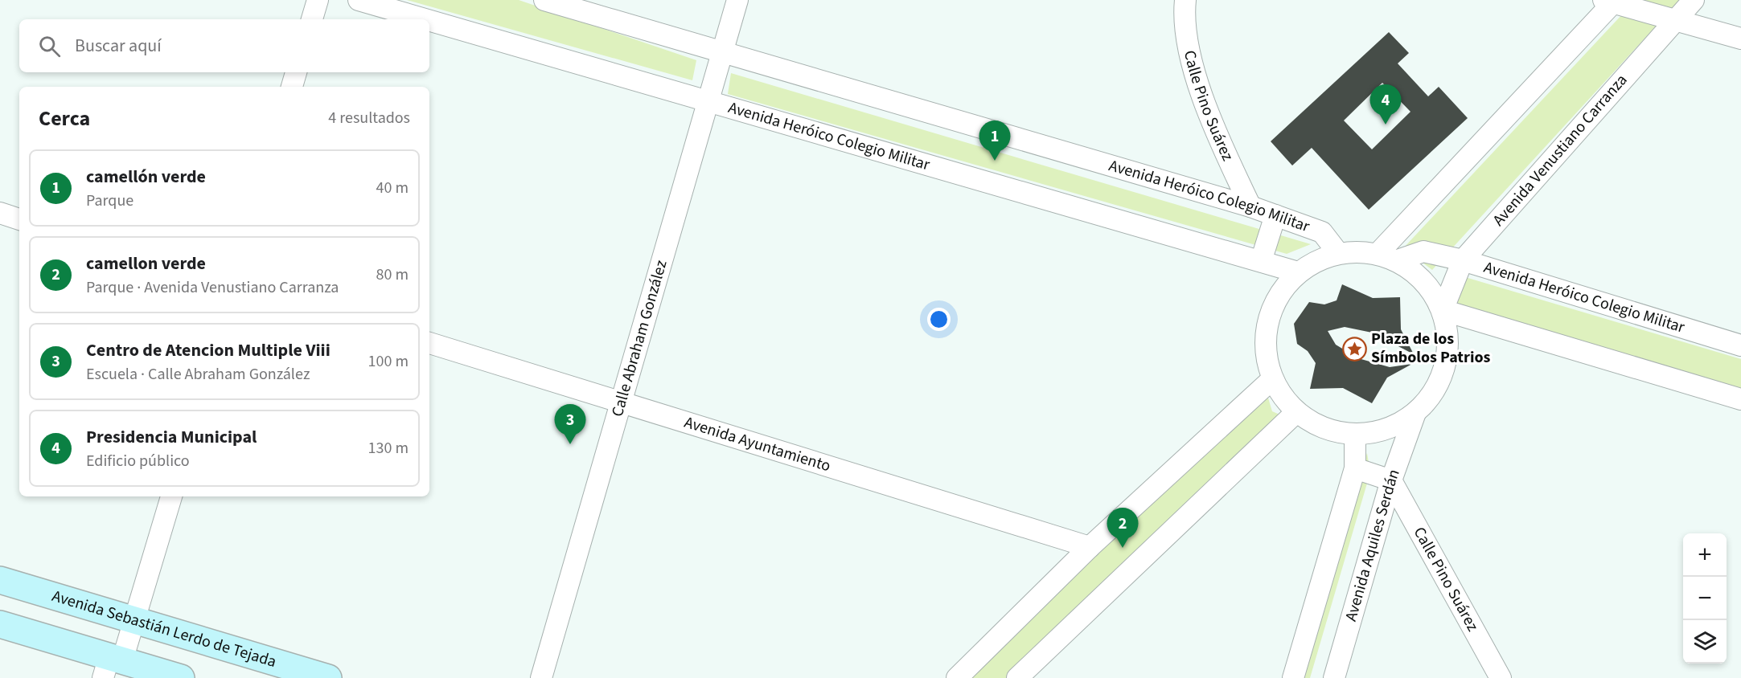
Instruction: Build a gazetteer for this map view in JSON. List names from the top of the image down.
{
  "streets": {
    "street": [
      "Calle Pino Suárez",
      "Avenida Heróico Colegio Militar",
      "Avenida Venustiano Carranza",
      "Calle Abraham González",
      "Avenida Ayuntamiento",
      "Avenida Aquiles Serdán",
      "Avenida Sebastián Lerdo de Tejada"
    ]
  },
  "crossings": [
    ["Calle Pino Suárez", "Avenida Heróico Colegio Militar"],
    ["Calle Pino Suárez", "Avenida Aquiles Serdán"],
    ["Avenida Heróico Colegio Militar", "Avenida Venustiano Carranza"],
    ["Avenida Heróico Colegio Militar", "Calle Abraham González"],
    ["Calle Abraham González", "Avenida Ayuntamiento"]
  ],
  "places": {
    "place": ["Plaza de los Símbolos Patrios"]
  },
  "page": {
    "search": "Buscar aquí",
    "pins": [
      "4",
      "1",
      "3",
      "2"
    ],
    "heading": ["Cerca", "4 resultados"],
    "list": [
      {
        "mark": "1",
        "name": "camellón verde",
        "note": "Parque",
        "value": "40 m"
      },
      {
        "mark": "2",
        "name": "camellon verde",
        "note": "Parque · Avenida Venustiano Carranza",
        "value": "80 m"
      },
      {
        "mark": "3",
        "name": "Centro de Atencion Multiple Viii",
        "note": "Escuela · Calle Abraham González",
        "value": "100 m"
      },
      {
        "mark": "4",
        "name": "Presidencia Municipal",
        "note": "Edificio público",
        "value": "130 m"
      }
    ],
    "map_buttons": ["+", "−"]
  }
}
